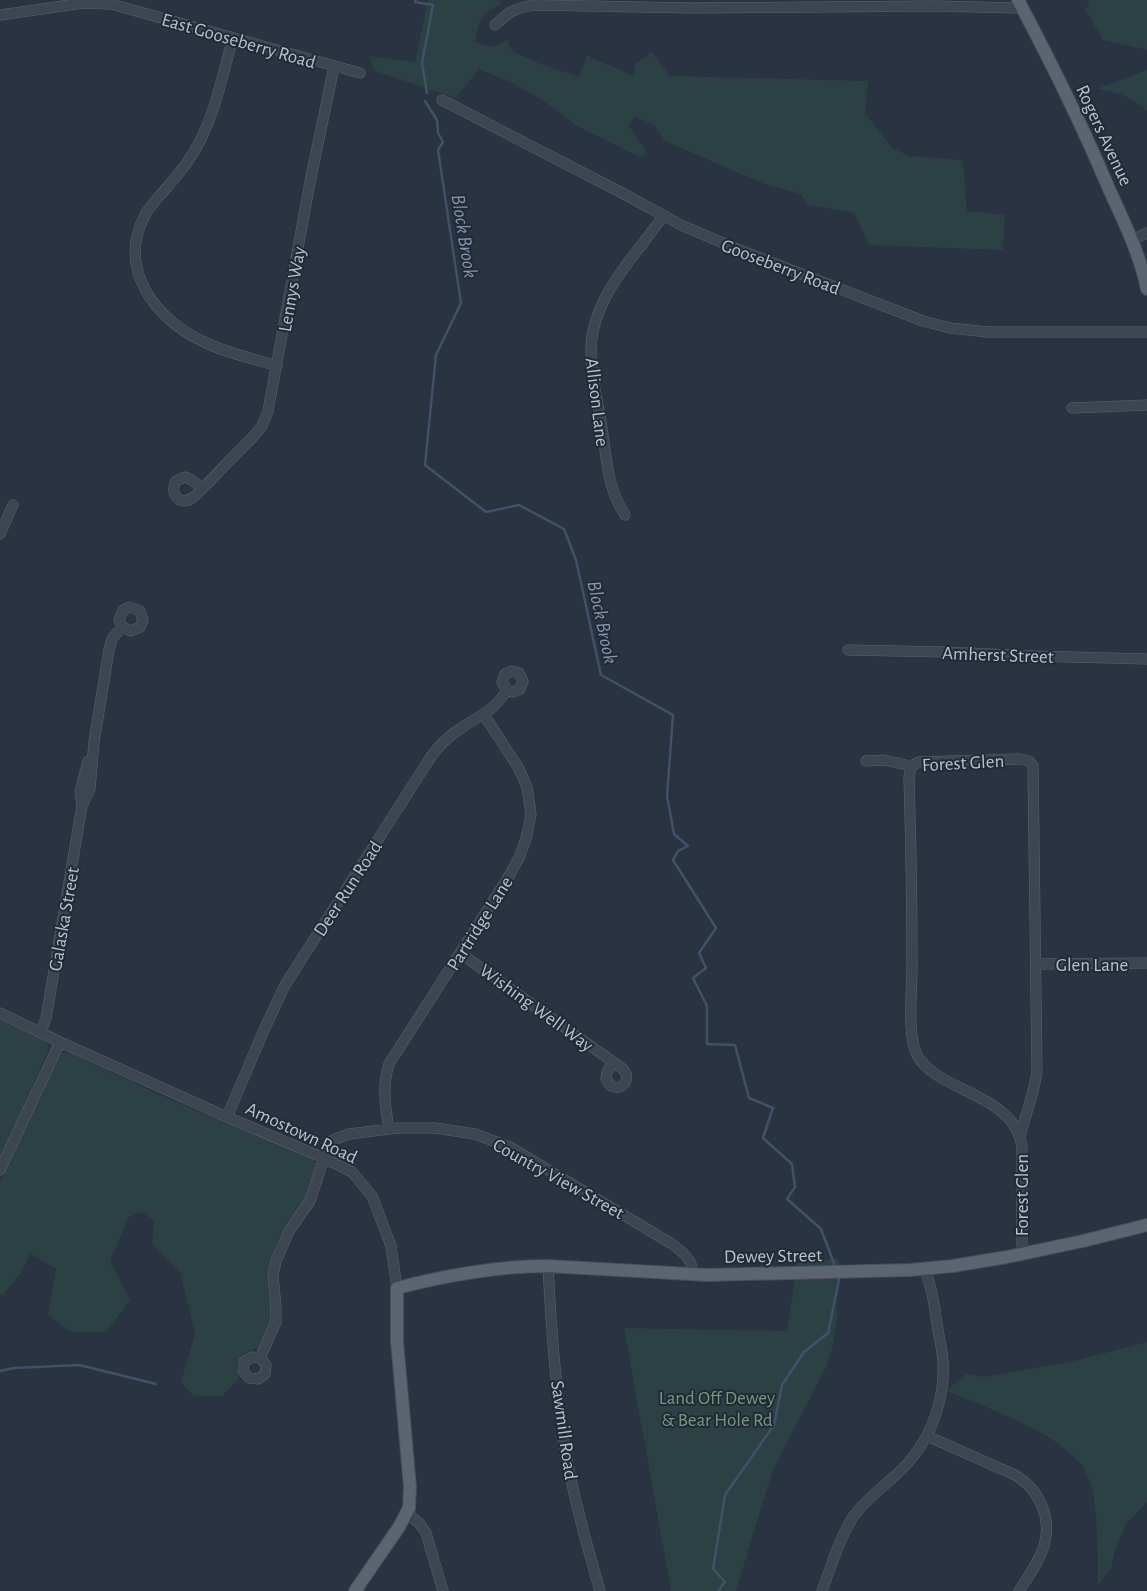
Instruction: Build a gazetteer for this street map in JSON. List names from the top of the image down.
{
  "streets": {
    "main road": ["Rogers Avenue", "Amostown Road", "Dewey Street"],
    "street": [
      "East Gooseberry Road",
      "Gooseberry Road",
      "Lennys Way",
      "Allison Lane",
      "Amherst Street",
      "Forest Glen",
      "Deer Run Road",
      "Galaska Street",
      "Partridge Lane",
      "Glen Lane",
      "Wishing Well Way",
      "Country View Street",
      "Sawmill Road"
    ]
  },
  "crossings": [
    ["East Gooseberry Road", "Lennys Way"],
    ["Gooseberry Road", "Allison Lane"],
    ["Forest Glen", "Glen Lane"],
    ["Forest Glen", "Dewey Street"],
    ["Deer Run Road", "Partridge Lane"],
    ["Deer Run Road", "Amostown Road"],
    ["Galaska Street", "Amostown Road"],
    ["Partridge Lane", "Wishing Well Way"],
    ["Partridge Lane", "Country View Street"],
    ["Amostown Road", "Country View Street"],
    ["Amostown Road", "Dewey Street"],
    ["Country View Street", "Dewey Street"],
    ["Dewey Street", "Sawmill Road"]
  ],
  "water": ["Block Brook"],
  "parks": ["Land Off Dewey & Bear Hole Rd"]
}
